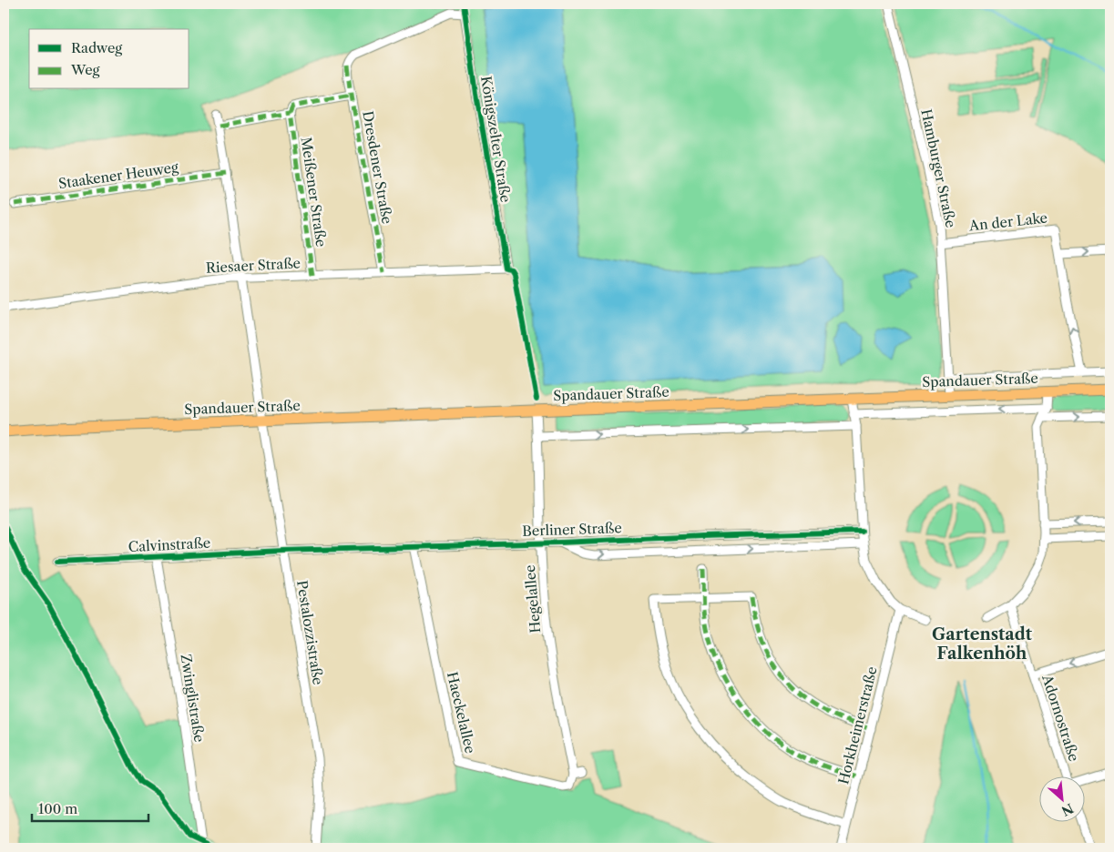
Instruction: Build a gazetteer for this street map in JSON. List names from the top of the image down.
{
  "streets": {
    "main road": ["Spandauer Straße"],
    "street": [
      "Königszelter Straße",
      "Dresdener Straße",
      "Hamburger Straße",
      "Staakener Heuweg",
      "Meißener Straße",
      "An der Lake",
      "Riesaer Straße",
      "Berliner Straße",
      "Calvinstraße",
      "Hegelallee",
      "Pestalozzistraße",
      "Zwinglistraße",
      "Haeckelallee",
      "Adornostraße",
      "Horkheimerstraße"
    ]
  },
  "crossings": [
    ["Königszelter Straße", "Dresdener Straße"],
    ["Königszelter Straße", "Riesaer Straße"],
    ["Dresdener Straße", "Riesaer Straße"],
    ["Hamburger Straße", "An der Lake"],
    ["Hamburger Straße", "Spandauer Straße"],
    ["Meißener Straße", "Riesaer Straße"],
    ["An der Lake", "Spandauer Straße"],
    ["Spandauer Straße", "Hegelallee"],
    ["Spandauer Straße", "Pestalozzistraße"],
    ["Berliner Straße", "Calvinstraße"],
    ["Berliner Straße", "Hegelallee"],
    ["Berliner Straße", "Pestalozzistraße"],
    ["Berliner Straße", "Haeckelallee"],
    ["Calvinstraße", "Pestalozzistraße"],
    ["Calvinstraße", "Zwinglistraße"],
    ["Hegelallee", "Haeckelallee"]
  ],
  "one_way": ["An der Lake"],
  "districts": ["Gartenstadt Falkenhöh"],
  "legend": ["Radweg", "Weg"],
  "scale_bar": "100 m",
  "north": "bottom right"
}
